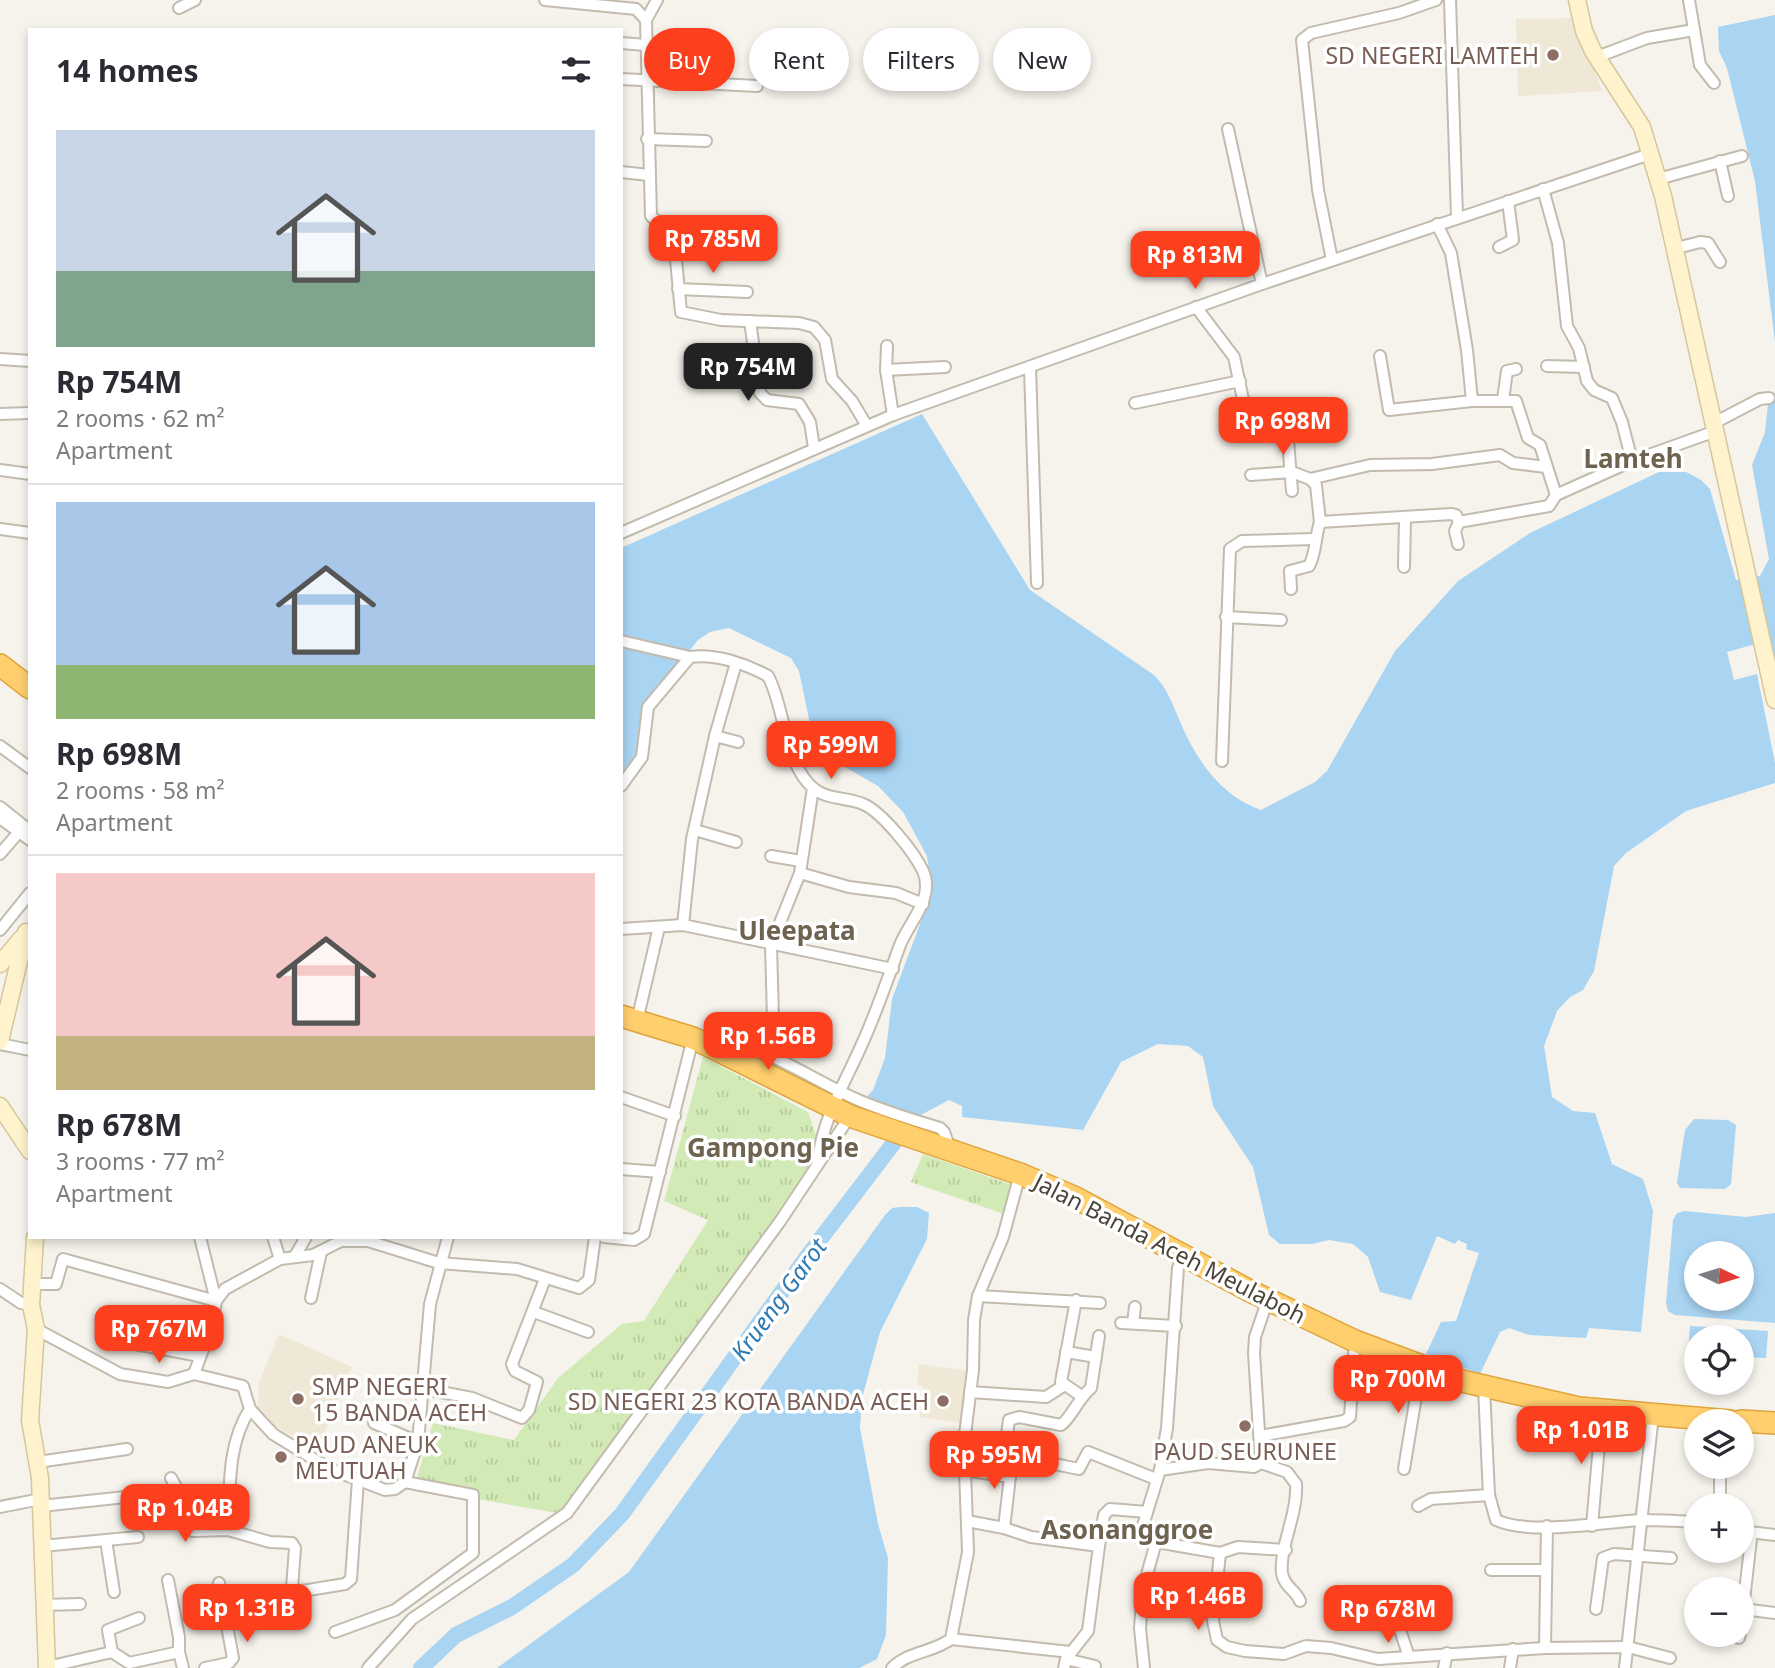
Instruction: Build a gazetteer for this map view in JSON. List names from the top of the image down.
{
  "streets": {
    "highway": ["Jalan Banda Aceh Meulaboh"]
  },
  "districts": [
    "Lamteh",
    "Uleepata",
    "Gampong Pie",
    "Asonanggroe"
  ],
  "water": ["Krueng Garot"],
  "places": [
    "SD NEGERI LAMTEH",
    "SMP NEGERI 15 BANDA ACEH",
    "SD NEGERI 23 KOTA BANDA ACEH",
    "PAUD SEURUNEE",
    "PAUD ANEUK MEUTUAH"
  ],
  "north": "right",
  "page": {
    "chip": [
      "Buy",
      "Rent",
      "Filters",
      "New"
    ],
    "heading": "14 homes",
    "list": [
      {
        "name": "Rp 754M",
        "note": "2 rooms · 62 m² · Apartment"
      },
      {
        "name": "Rp 698M",
        "note": "2 rooms · 58 m² · Apartment"
      },
      {
        "name": "Rp 678M",
        "note": "3 rooms · 77 m² · Apartment"
      }
    ],
    "price": [
      "Rp 785M",
      "Rp 813M",
      "Rp 754M",
      "Rp 698M",
      "Rp 599M",
      "Rp 1.56B",
      "Rp 767M",
      "Rp 700M",
      "Rp 1.01B",
      "Rp 595M",
      "Rp 1.04B",
      "Rp 1.46B",
      "Rp 1.31B",
      "Rp 678M"
    ],
    "map_buttons": ["+", "−"]
  }
}
